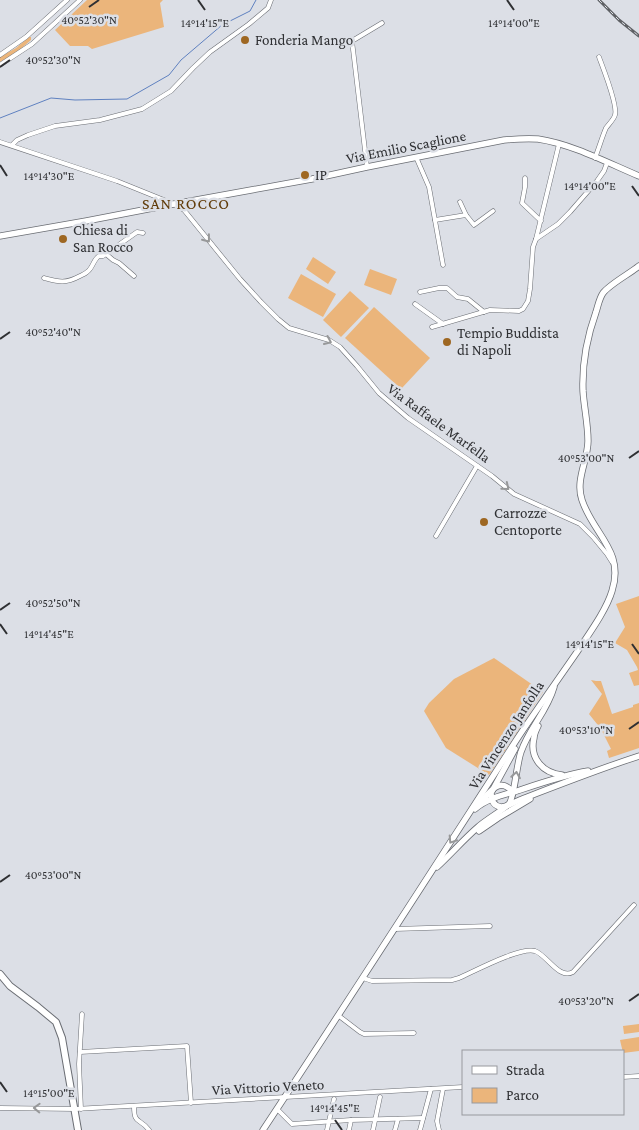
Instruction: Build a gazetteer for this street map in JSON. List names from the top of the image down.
{
  "streets": {
    "main road": ["Via Emilio Scaglione", "Via Vincenzo Janfolla"],
    "street": ["Via Raffaele Marfella", "Via Vittorio Veneto"]
  },
  "crossings": [
    ["Via Emilio Scaglione", "Via Raffaele Marfella"],
    ["Via Vincenzo Janfolla", "Via Vittorio Veneto"]
  ],
  "one_way": ["Via Raffaele Marfella"],
  "districts": ["SAN ROCCO"],
  "places": [
    "Fonderia Mango",
    "IP",
    "Chiesa di San Rocco",
    "Tempio Buddista di Napoli",
    "Carrozze Centoporte"
  ],
  "legend": ["Strada", "Parco"],
  "coordinates": [
    "40°52'30\"N",
    "14°14'15\"E",
    "14°14'00\"E",
    "14°14'30\"E",
    "40°52'40\"N",
    "40°53'00\"N",
    "40°52'50\"N",
    "14°14'45\"E",
    "40°53'10\"N",
    "40°53'20\"N",
    "14°15'00\"E"
  ]
}
